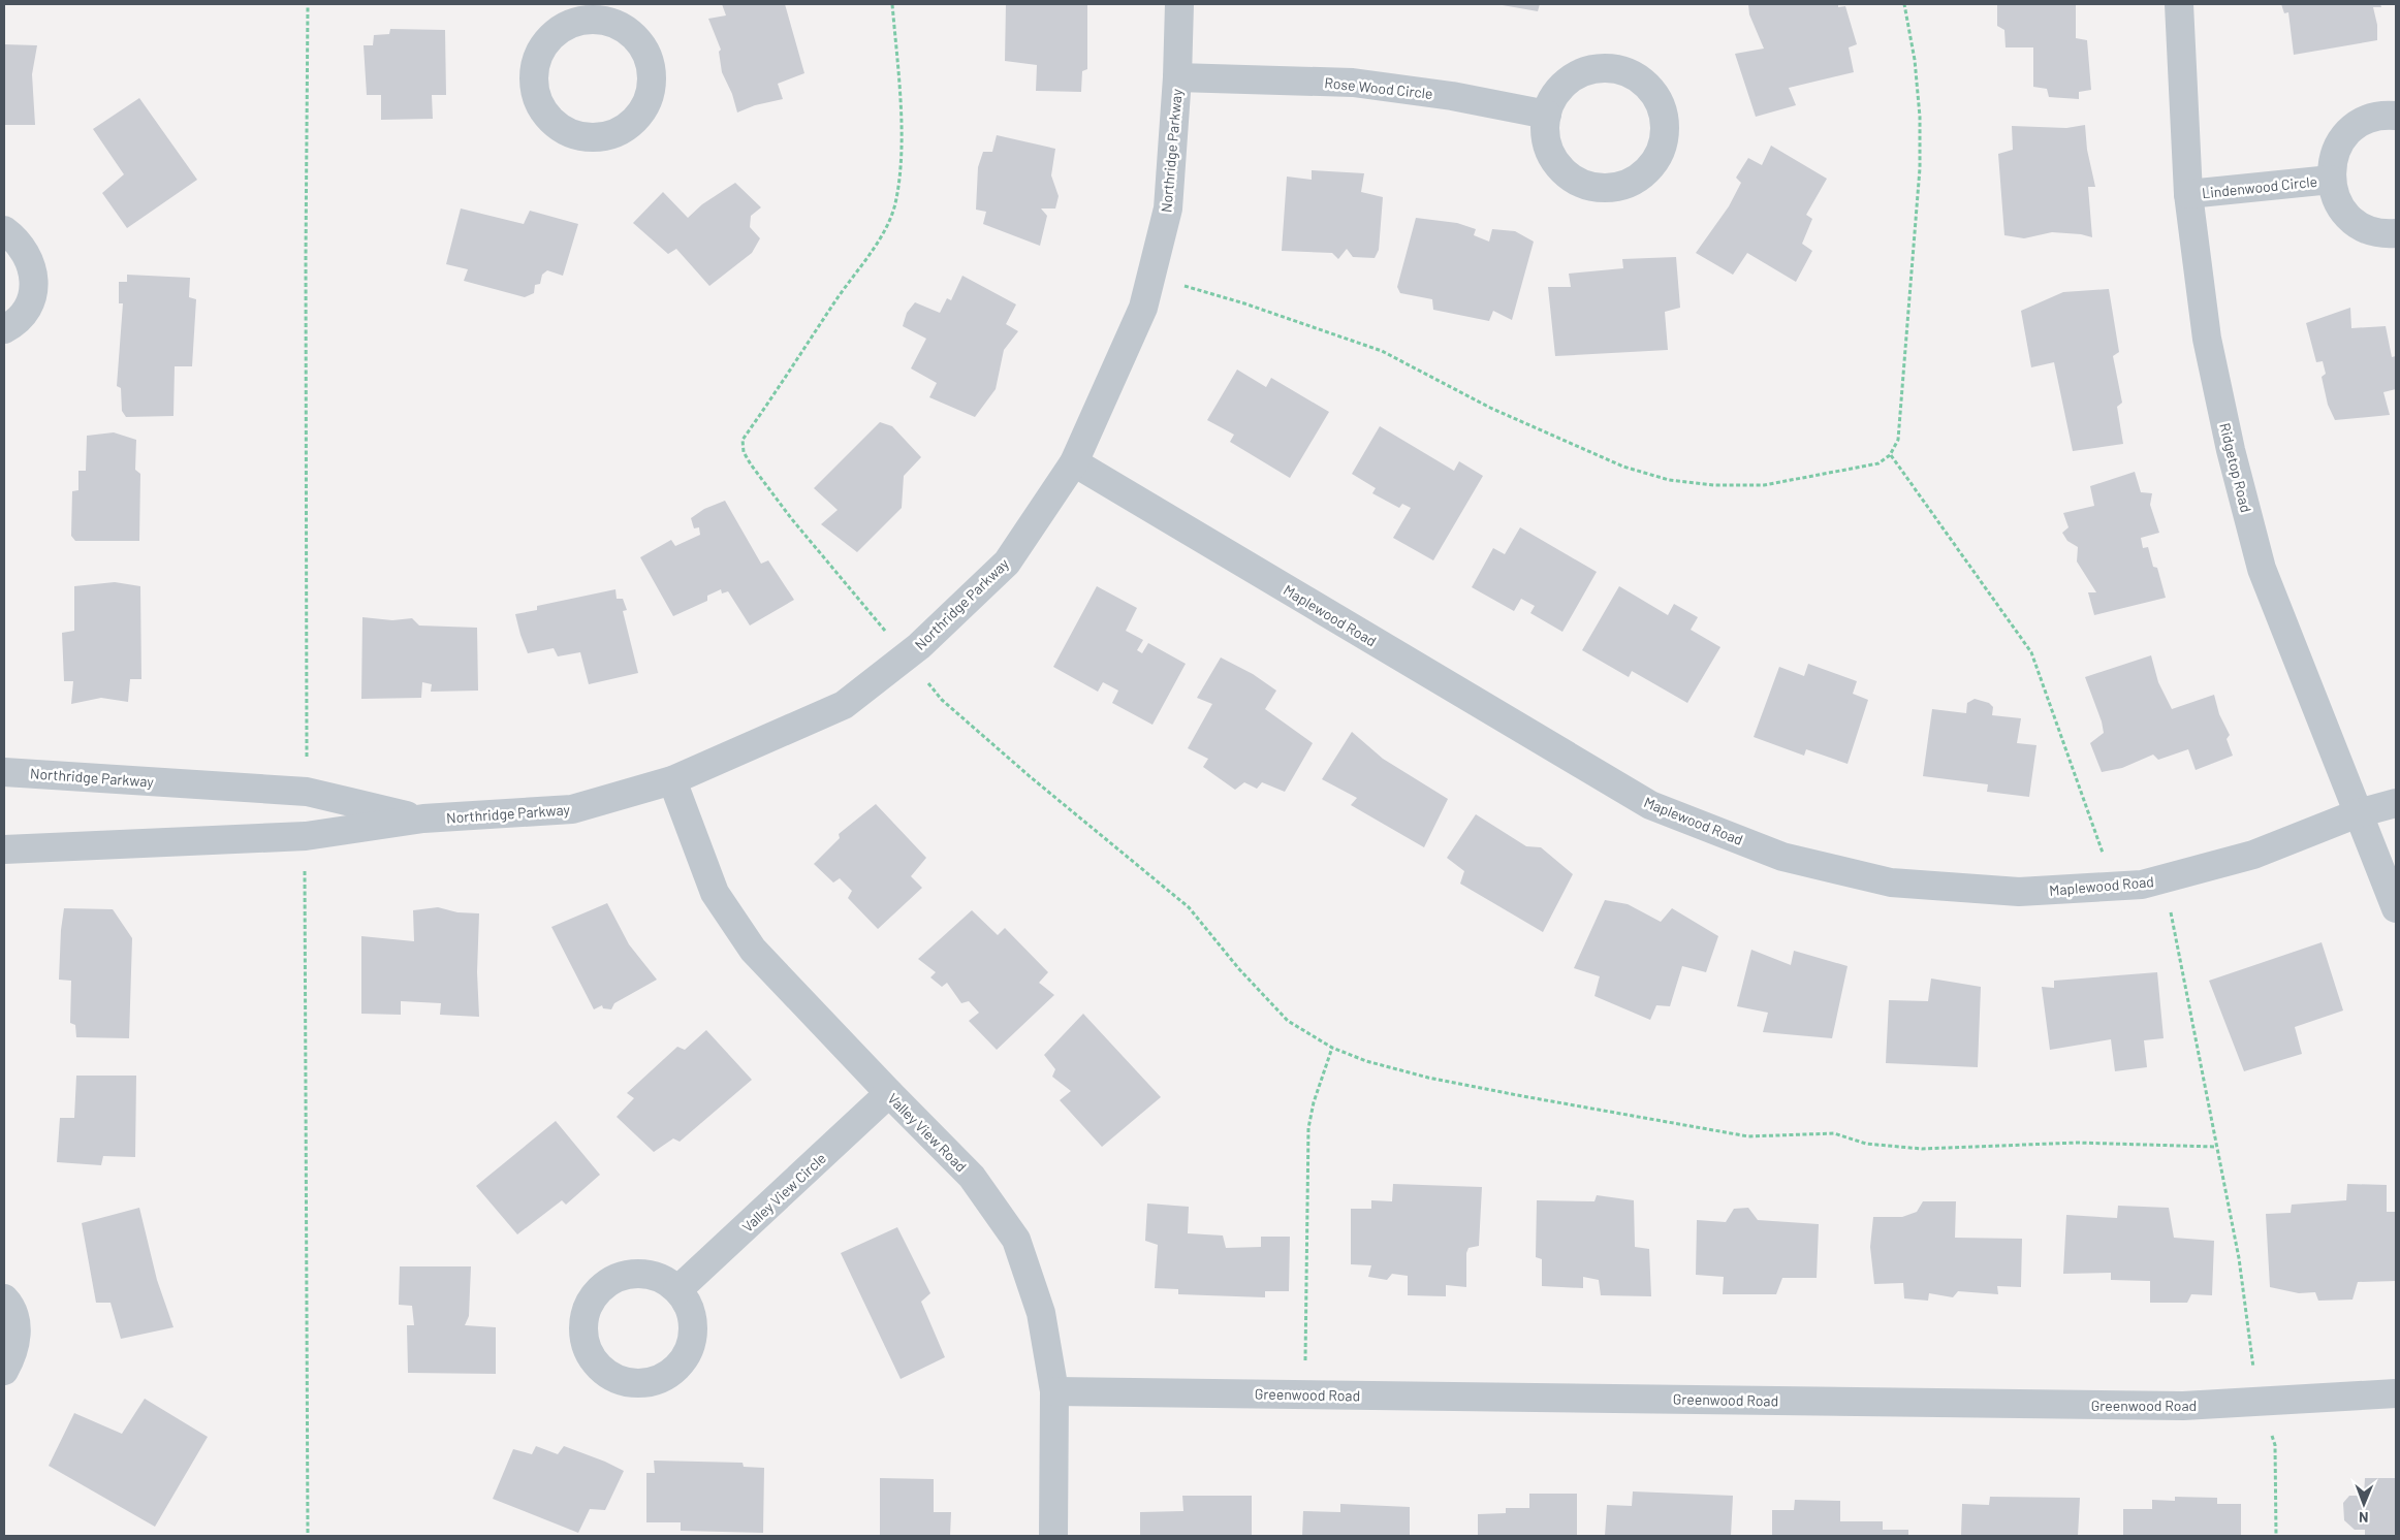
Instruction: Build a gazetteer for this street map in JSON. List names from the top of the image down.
{
  "streets": {
    "street": [
      "Rose Wood Circle",
      "Northridge Parkway",
      "Lindenwood Circle",
      "Ridgetop Road",
      "Maplewood Road",
      "Valley View Road",
      "Valley View Circle",
      "Greenwood Road"
    ]
  },
  "crossings": [
    ["Rose Wood Circle", "Northridge Parkway"],
    ["Northridge Parkway", "Maplewood Road"],
    ["Northridge Parkway", "Valley View Road"],
    ["Lindenwood Circle", "Ridgetop Road"],
    ["Ridgetop Road", "Maplewood Road"],
    ["Valley View Road", "Valley View Circle"],
    ["Valley View Road", "Greenwood Road"]
  ],
  "north": "bottom"
}
